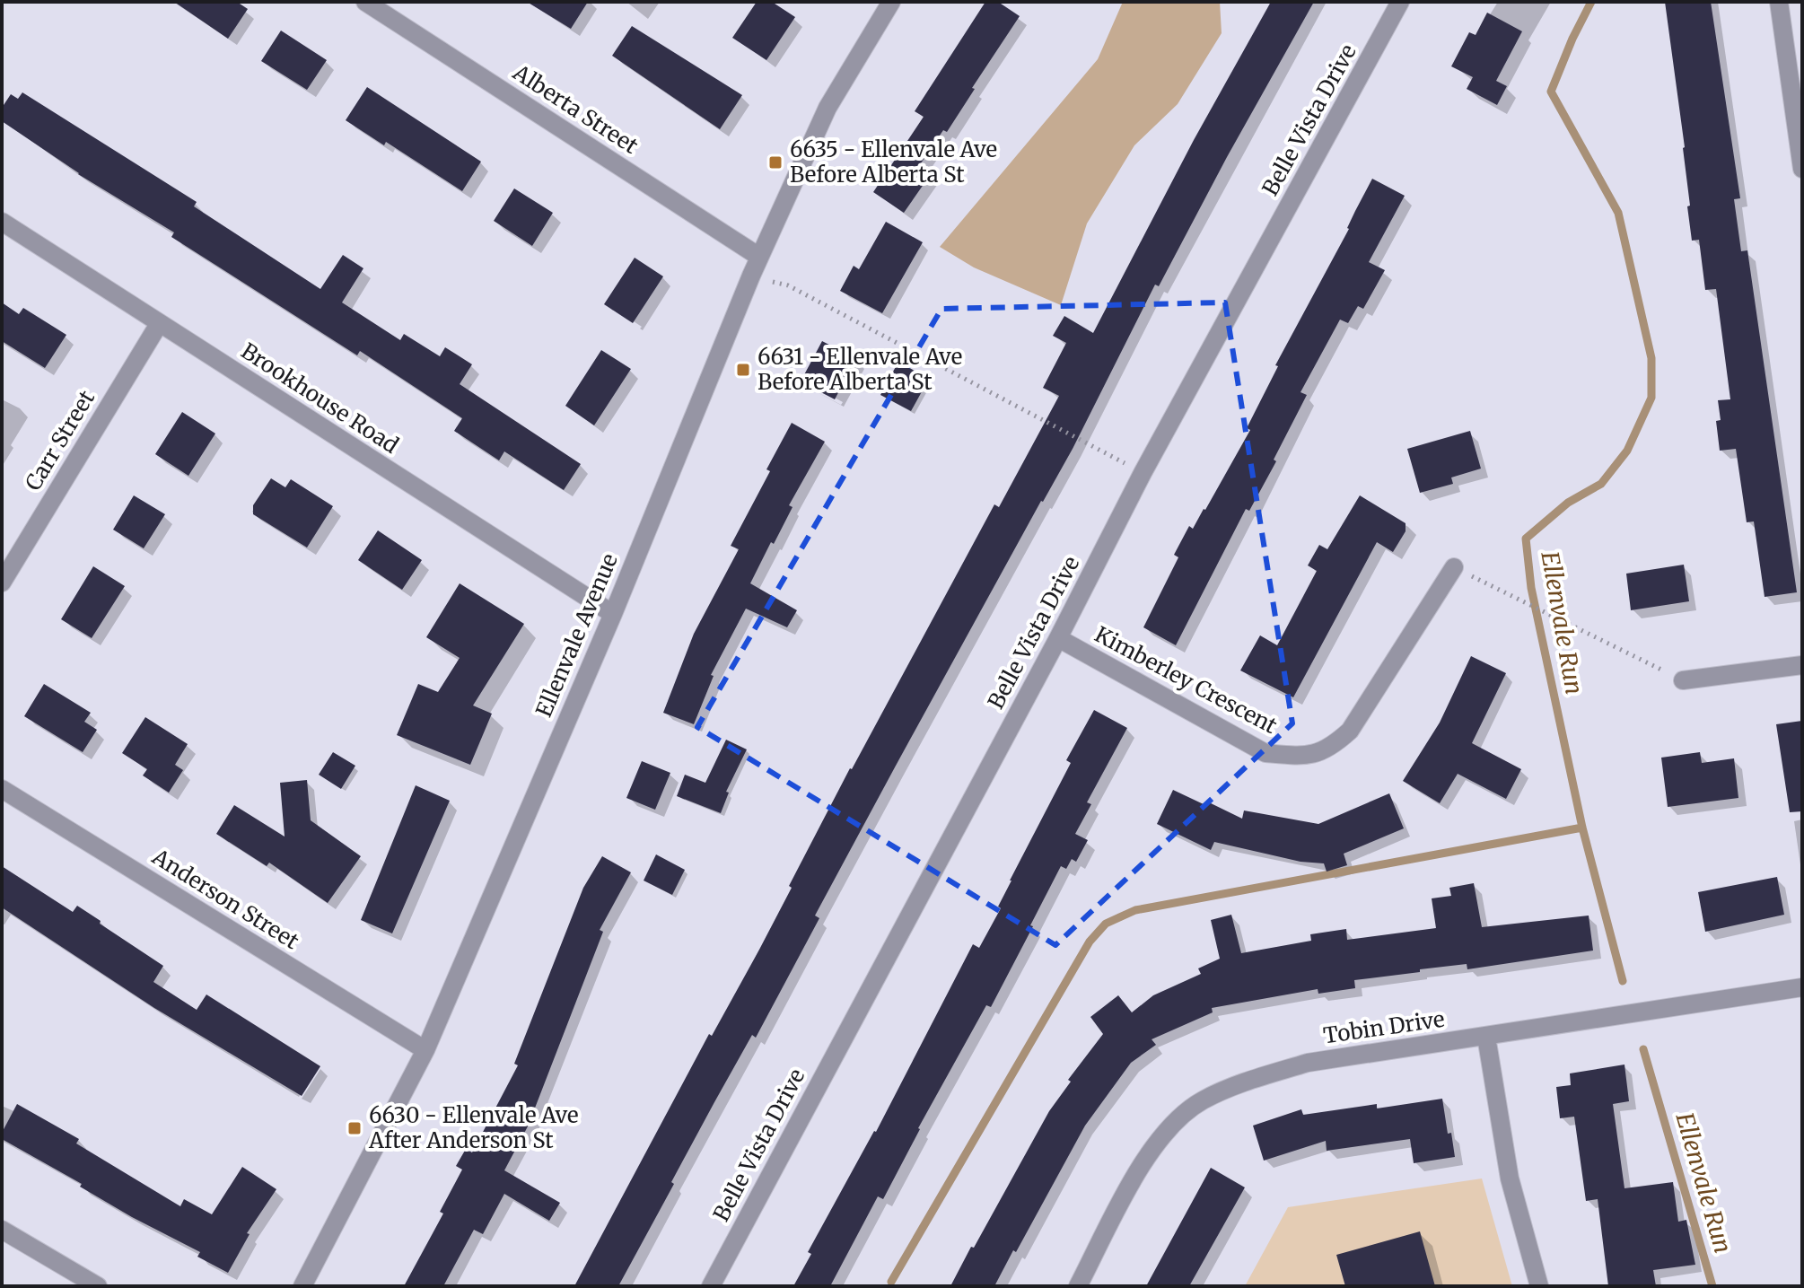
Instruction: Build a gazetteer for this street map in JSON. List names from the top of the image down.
{
  "streets": {
    "street": [
      "Alberta Street",
      "Belle Vista Drive",
      "Brookhouse Road",
      "Carr Street",
      "Ellenvale Avenue",
      "Kimberley Crescent",
      "Anderson Street",
      "Tobin Drive"
    ]
  },
  "crossings": [
    ["Alberta Street", "Ellenvale Avenue"],
    ["Belle Vista Drive", "Kimberley Crescent"],
    ["Brookhouse Road", "Carr Street"],
    ["Brookhouse Road", "Ellenvale Avenue"],
    ["Ellenvale Avenue", "Anderson Street"]
  ],
  "water": ["Ellenvale Run"],
  "places": {
    "transit": ["6635 - Ellenvale Ave Before Alberta St", "6631 - Ellenvale Ave Before Alberta St", "6630 - Ellenvale Ave After Anderson St"]
  }
}
